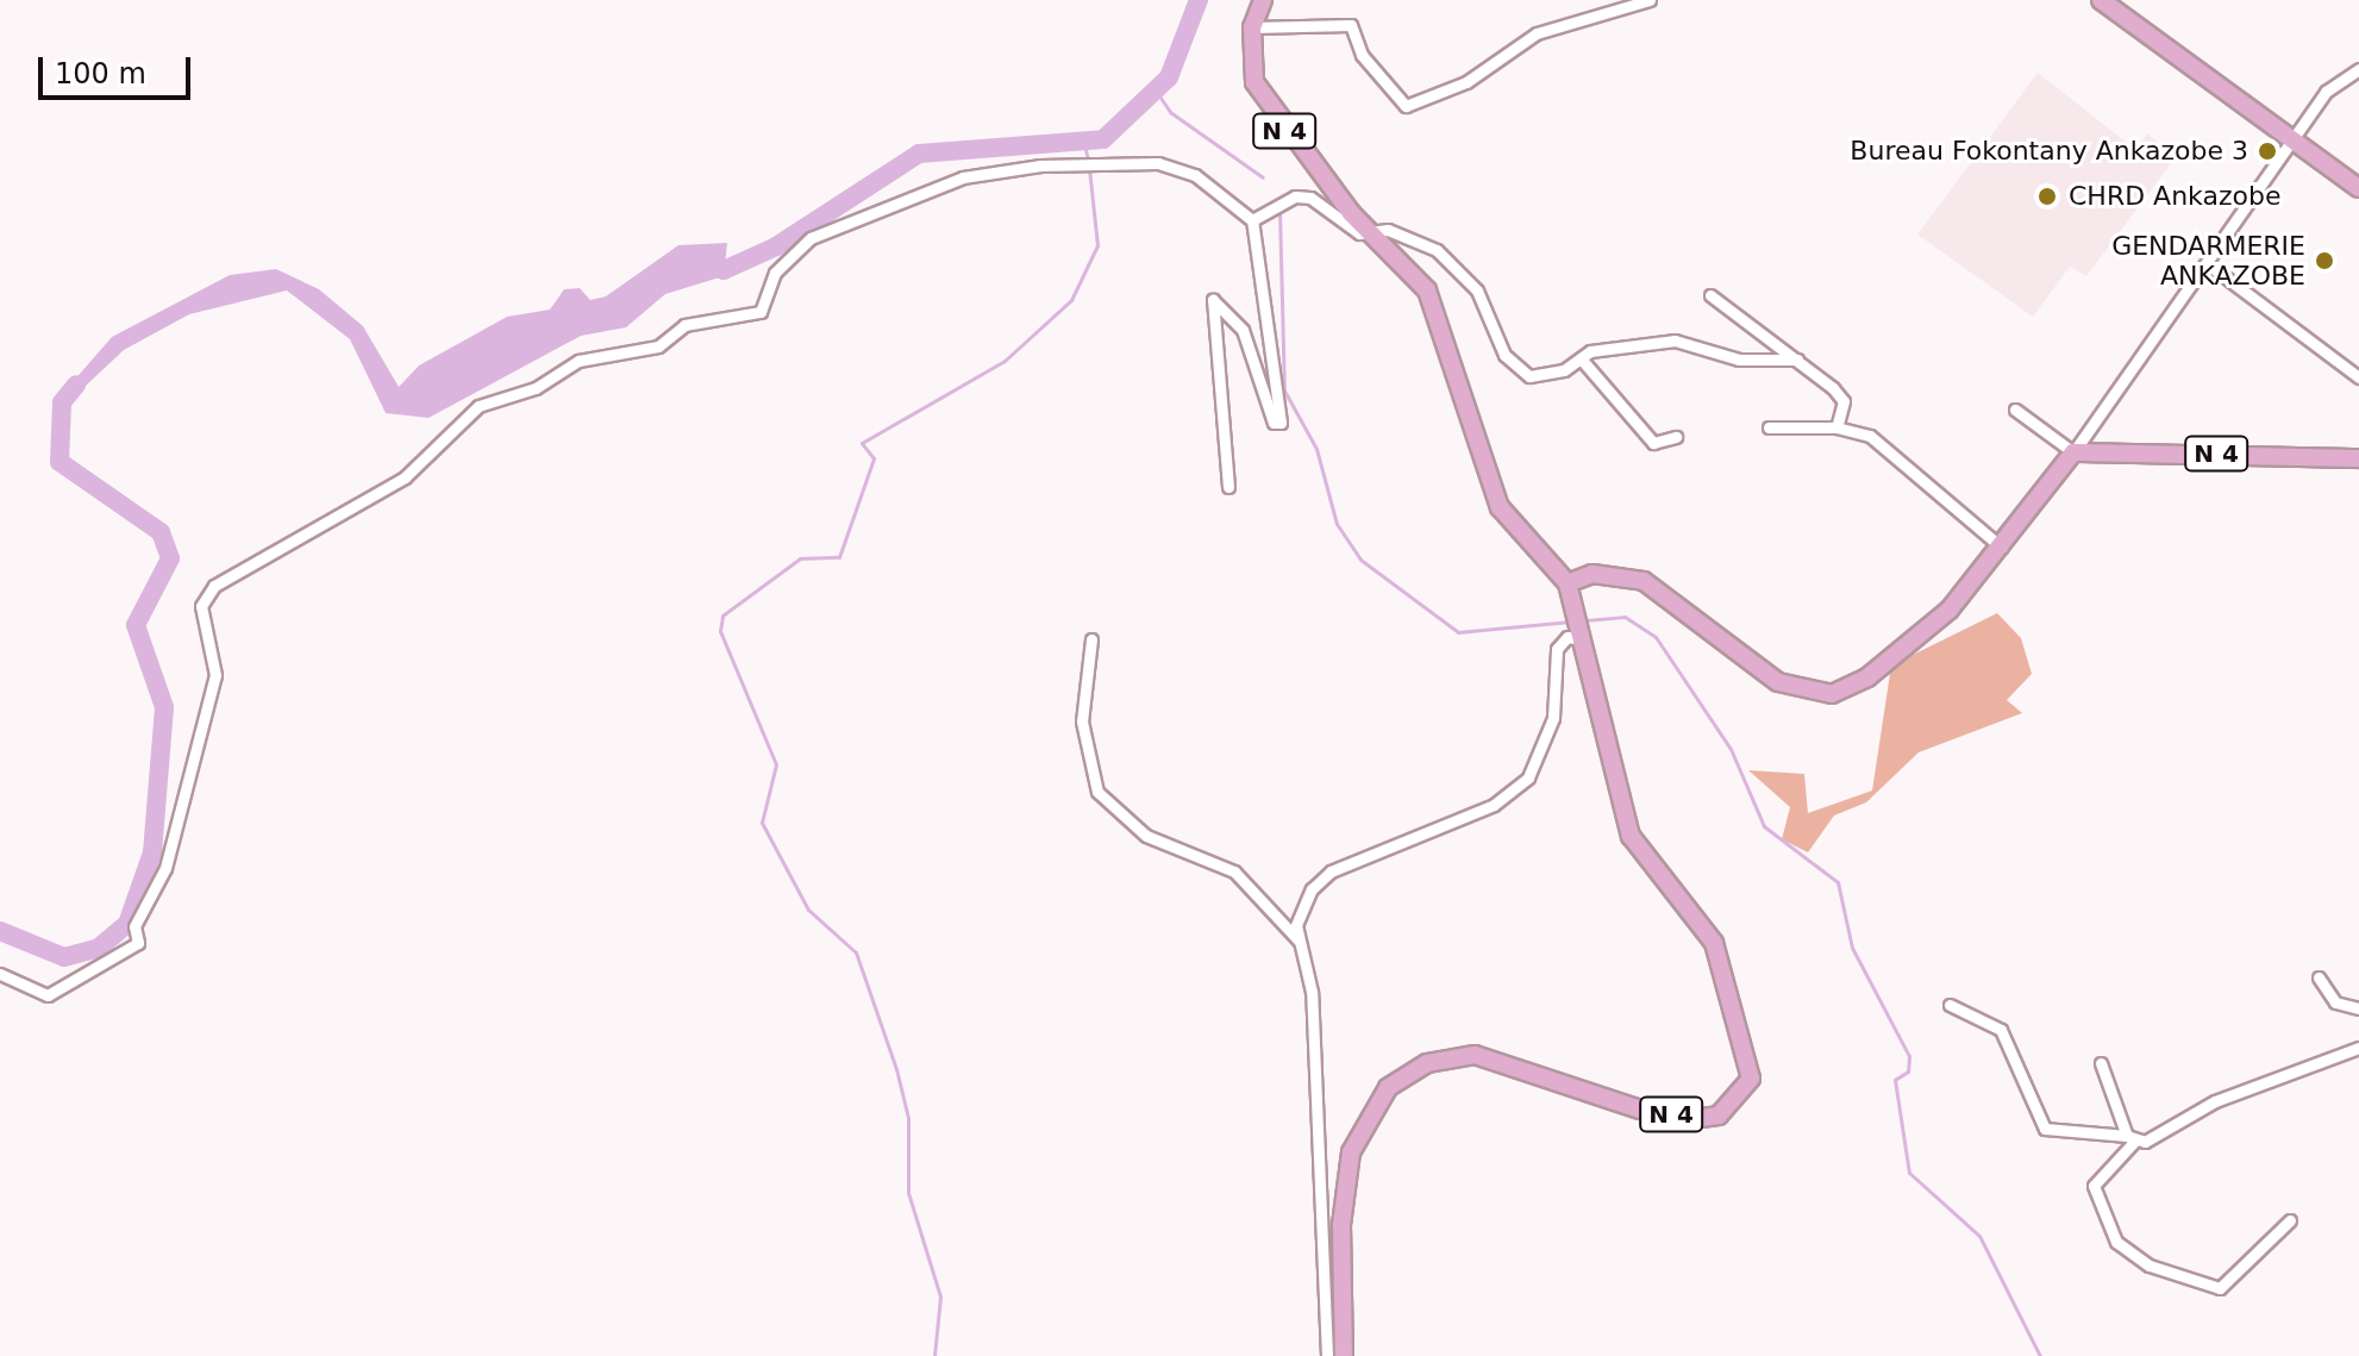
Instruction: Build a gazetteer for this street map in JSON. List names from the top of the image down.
{
  "streets": {
    "main road": ["N 4"]
  },
  "places": ["Bureau Fokontany Ankazobe 3", "CHRD Ankazobe", "GENDARMERIE ANKAZOBE"],
  "scale_bar": "100 m"
}
